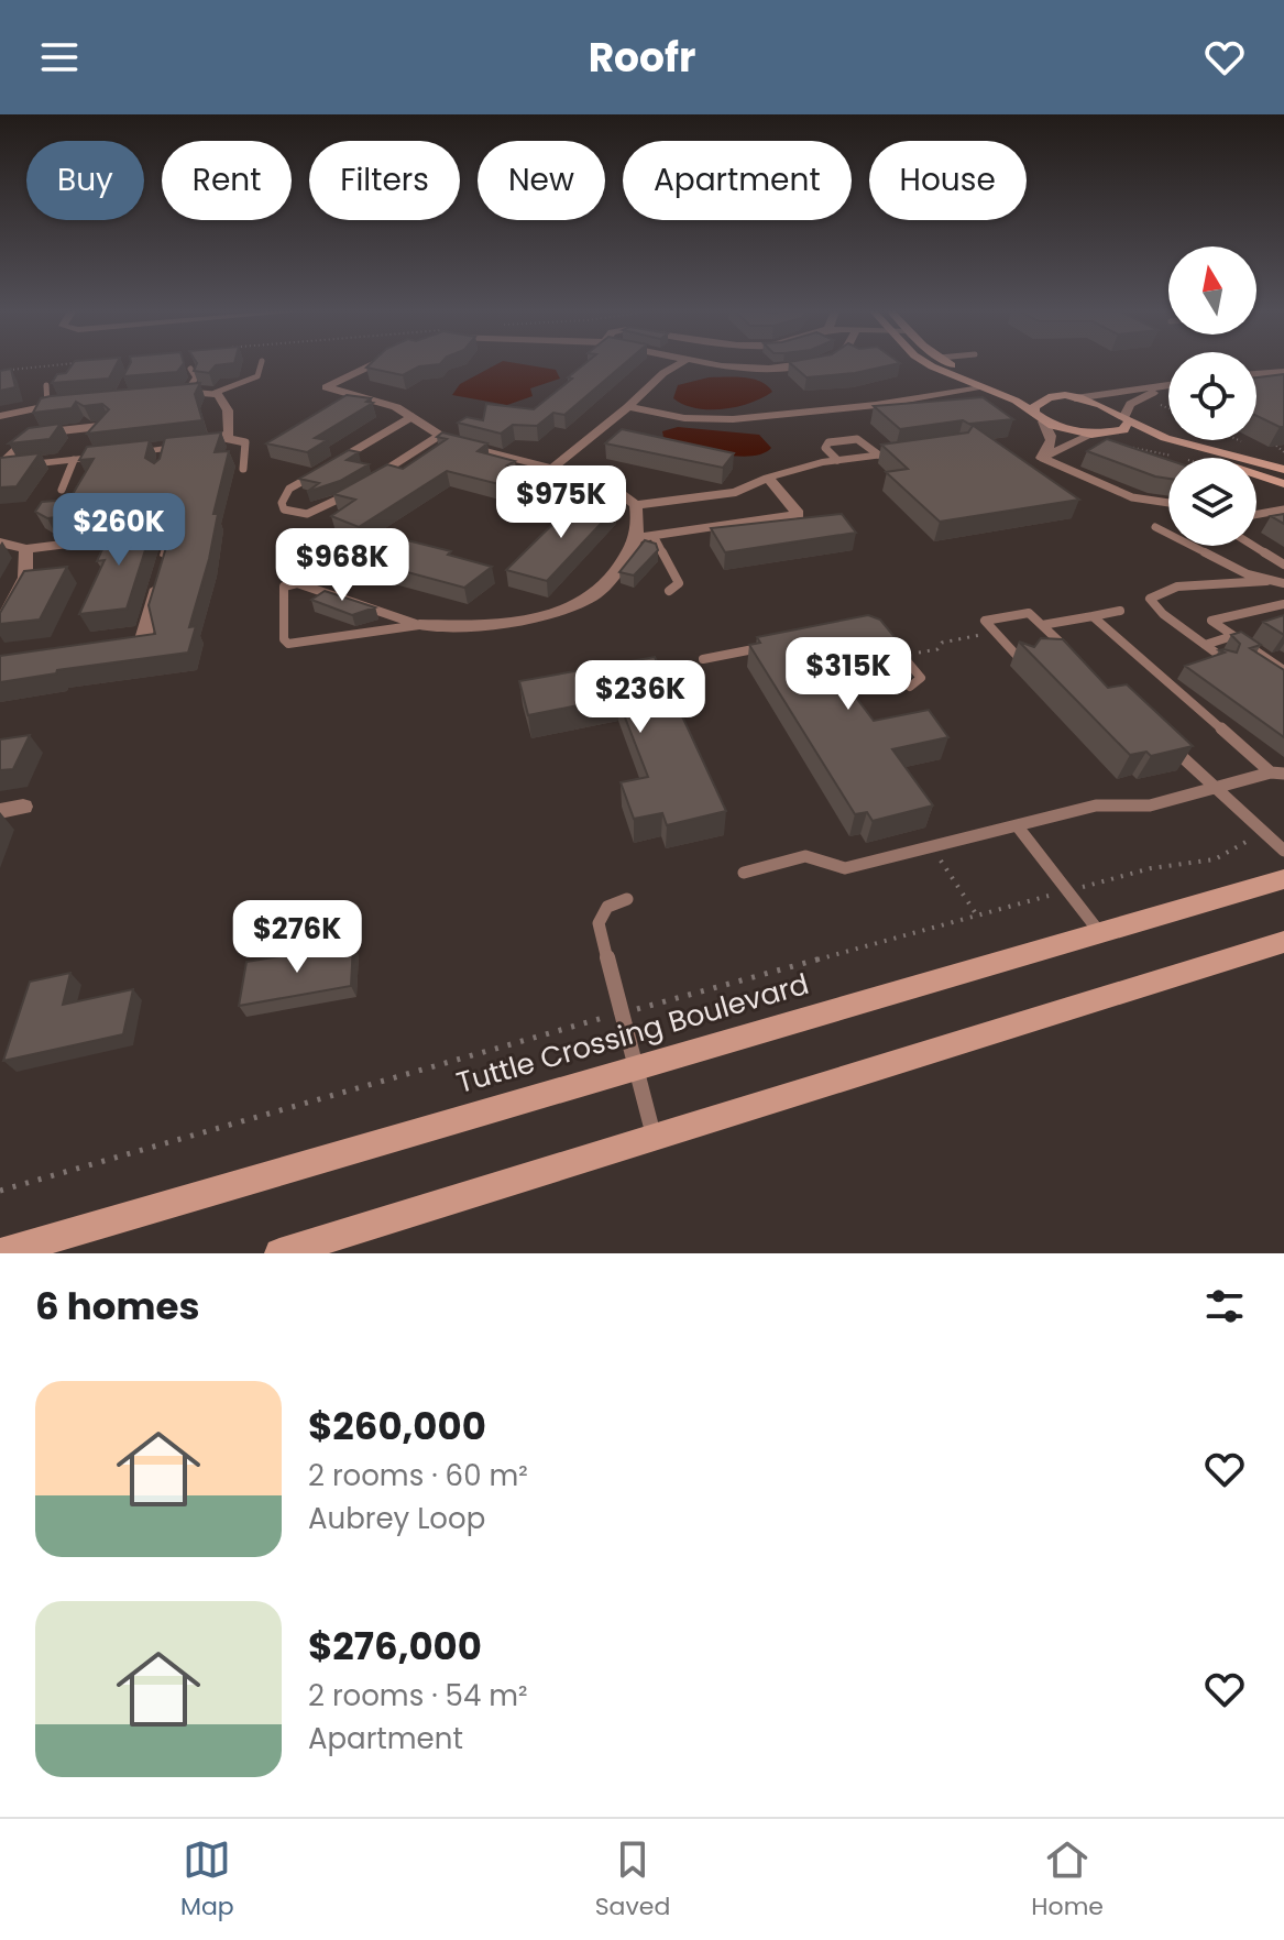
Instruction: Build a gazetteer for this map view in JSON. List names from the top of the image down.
{
  "streets": {
    "main road": ["Tuttle Crossing Boulevard"]
  },
  "north": "top",
  "page": {
    "header": "Roofr",
    "chip": [
      "Buy",
      "Rent",
      "Filters",
      "New",
      "Apartment",
      "House"
    ],
    "price": [
      "$975K",
      "$260K",
      "$968K",
      "$315K",
      "$236K",
      "$276K"
    ],
    "heading": "6 homes",
    "list": [
      {
        "name": "$260,000",
        "note": "2 rooms · 60 m² · Aubrey Loop"
      },
      {
        "name": "$276,000",
        "note": "2 rooms · 54 m² · Apartment"
      }
    ],
    "tabs": ["Map", "Saved", "Home"]
  }
}
